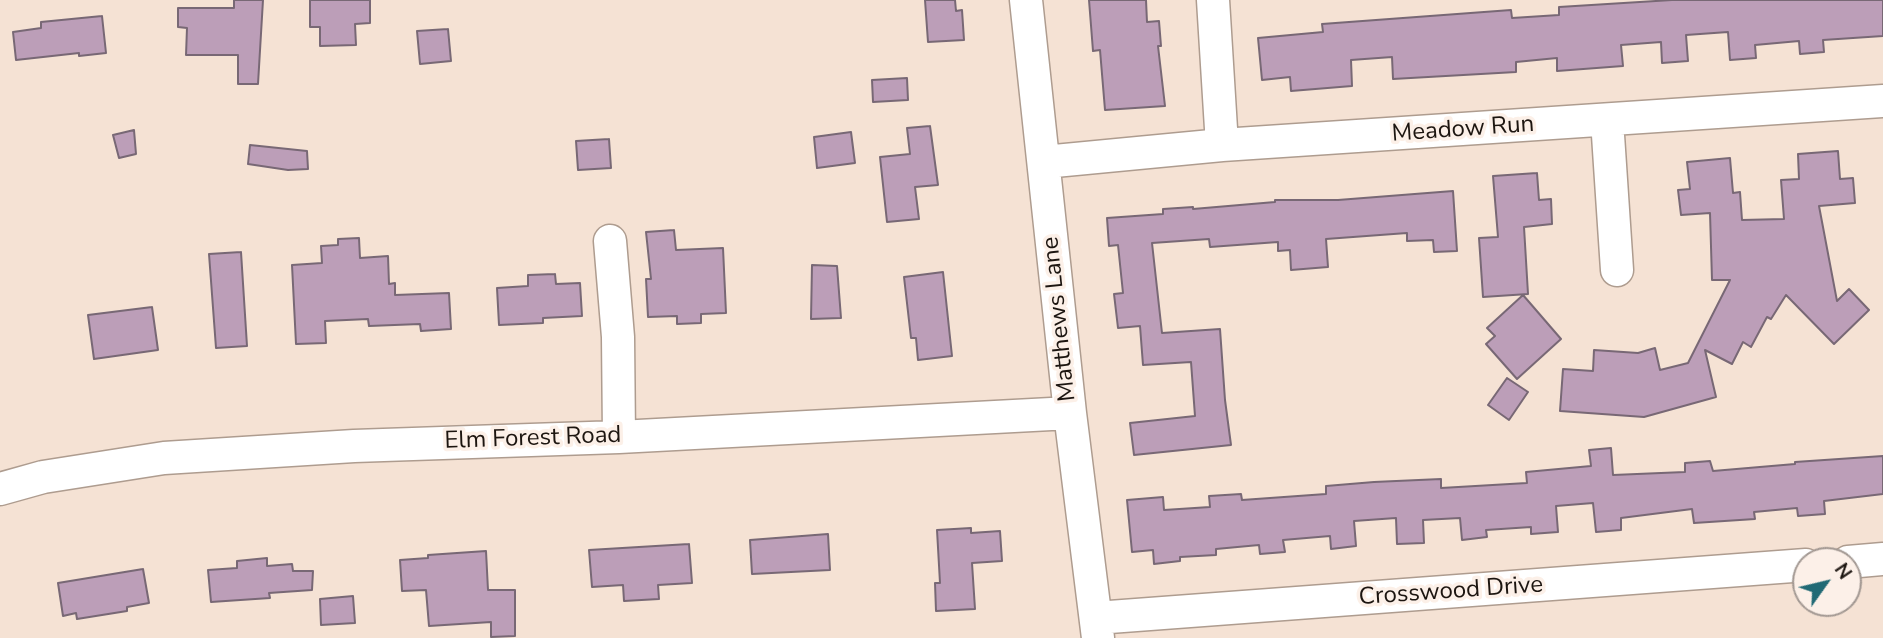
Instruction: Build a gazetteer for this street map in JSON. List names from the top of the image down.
{
  "streets": {
    "street": [
      "Meadow Run",
      "Matthews Lane",
      "Elm Forest Road",
      "Crosswood Drive"
    ]
  },
  "crossings": [
    ["Meadow Run", "Matthews Lane"],
    ["Matthews Lane", "Elm Forest Road"],
    ["Matthews Lane", "Crosswood Drive"]
  ],
  "north": "top right"
}
